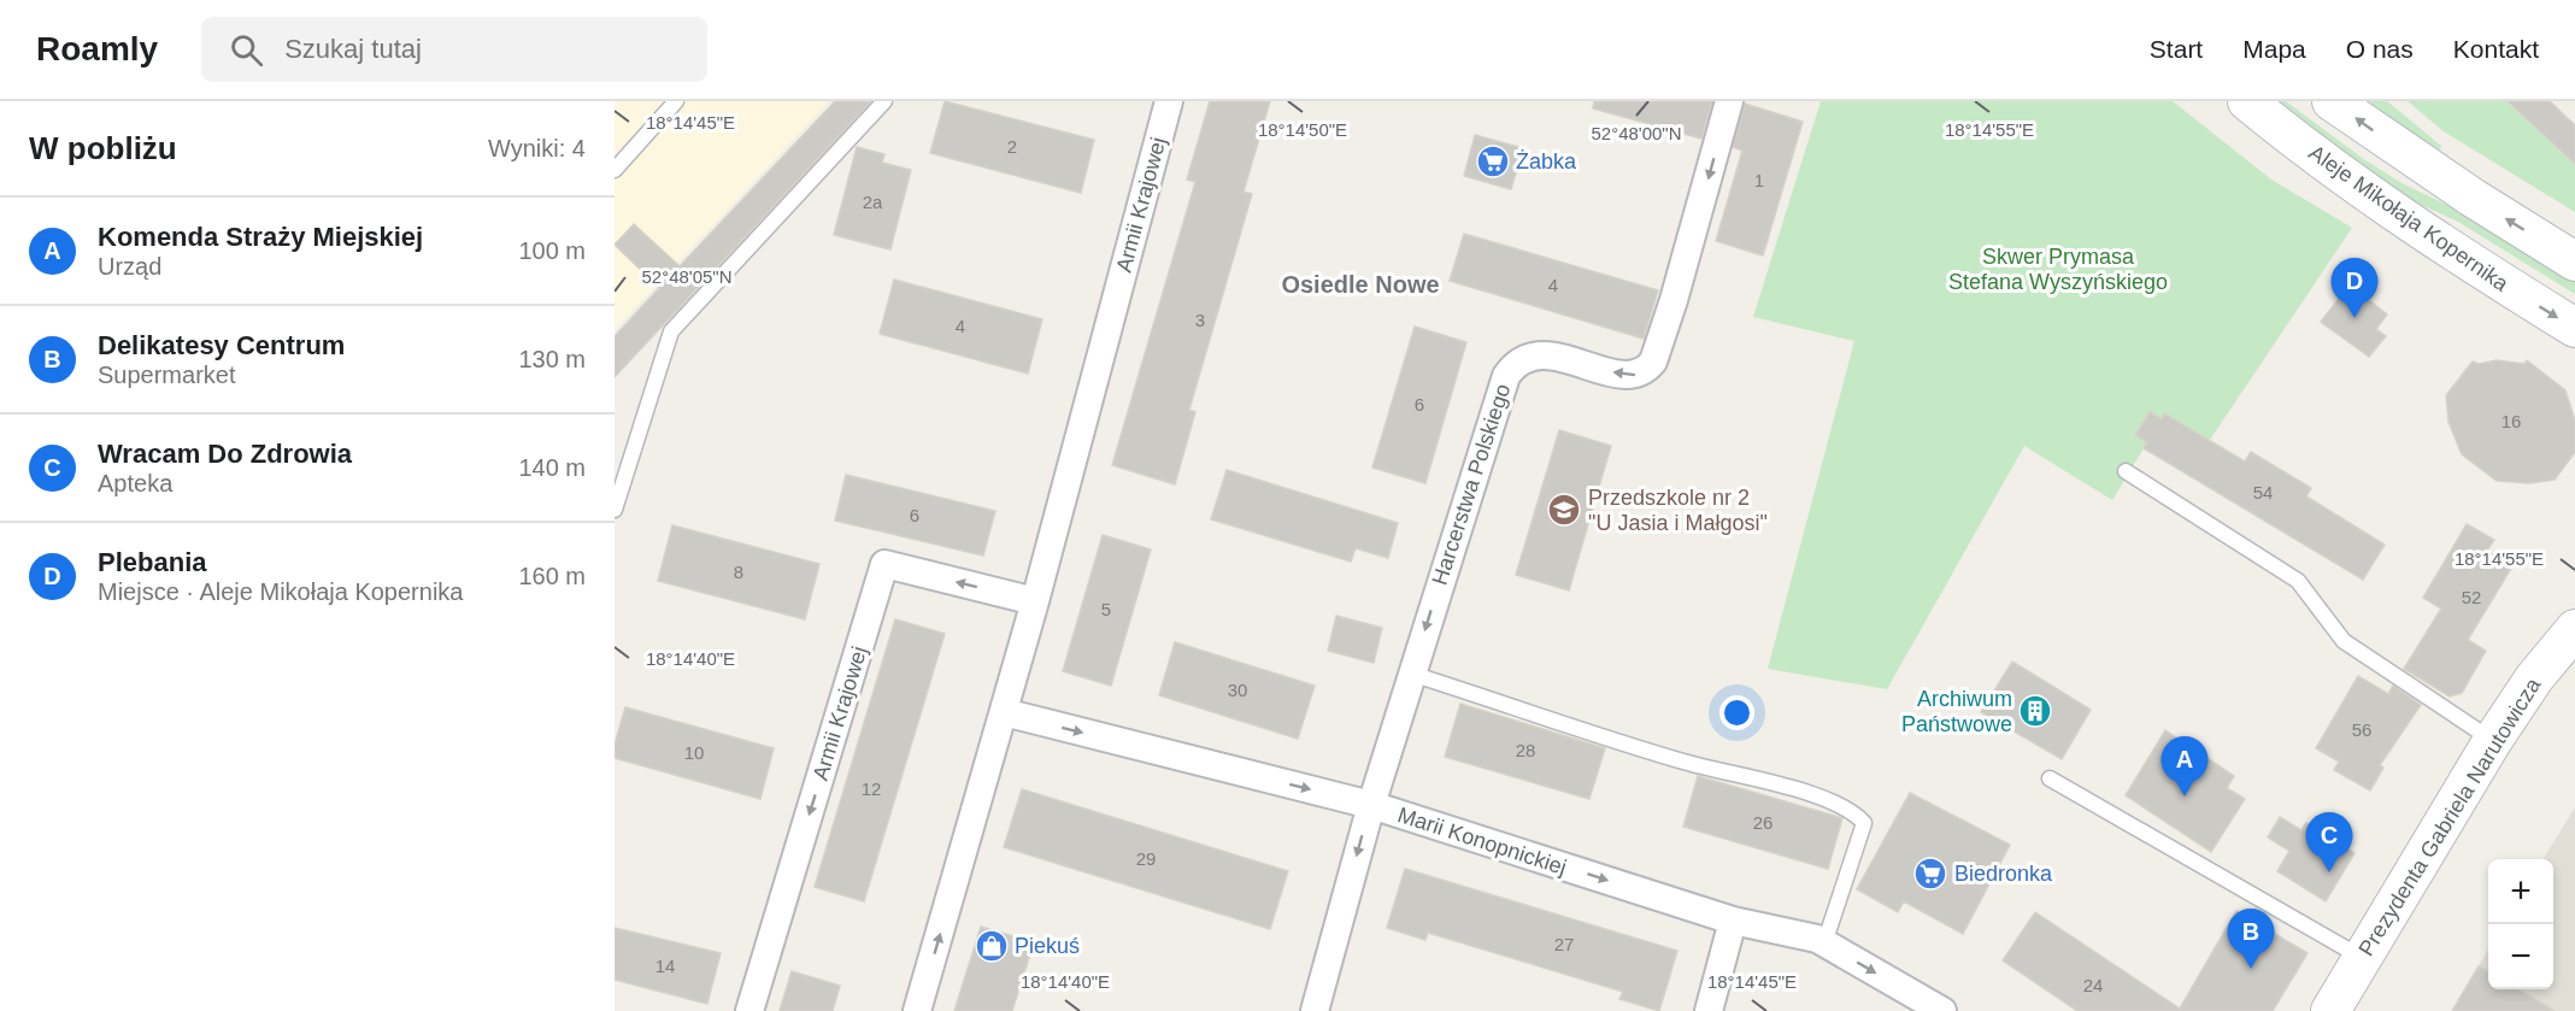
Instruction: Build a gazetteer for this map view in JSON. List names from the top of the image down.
{
  "streets": {
    "street": [
      "Armii Krajowej",
      "Aleje Mikołaja Kopernika",
      "Harcerstwa Polskiego",
      "Prezydenta Gabriela Narutowicza",
      "Marii Konopnickiej"
    ]
  },
  "crossings": [
    ["Armii Krajowej", "Marii Konopnickiej"],
    ["Harcerstwa Polskiego", "Marii Konopnickiej"]
  ],
  "one_way": ["Harcerstwa Polskiego", "Marii Konopnickiej"],
  "districts": ["Osiedle Nowe"],
  "parks": ["Skwer Prymasa Stefana Wyszyńskiego"],
  "places": {
    "supermarket": ["Żabka", "Biedronka"],
    "school or university": ["Przedszkole nr 2 \"U Jasia i Małgosi\""],
    "building": ["Archiwum Państwowe"],
    "shop": ["Piekuś"]
  },
  "house_numbers": [
    "2",
    "1",
    "2a",
    "4",
    "3",
    "4",
    "6",
    "16",
    "54",
    "6",
    "8",
    "52",
    "5",
    "30",
    "56",
    "28",
    "10",
    "12",
    "26",
    "29",
    "27",
    "14",
    "24"
  ],
  "page": {
    "header": "Roamly",
    "search": "Szukaj tutaj",
    "nav": [
      "Start",
      "Mapa",
      "O nas",
      "Kontakt"
    ],
    "heading": ["W pobliżu", "Wyniki: 4"],
    "list": [
      {
        "mark": "A",
        "name": "Komenda Straży Miejskiej",
        "note": "Urząd",
        "value": "100 m"
      },
      {
        "mark": "B",
        "name": "Delikatesy Centrum",
        "note": "Supermarket",
        "value": "130 m"
      },
      {
        "mark": "C",
        "name": "Wracam Do Zdrowia",
        "note": "Apteka",
        "value": "140 m"
      },
      {
        "mark": "D",
        "name": "Plebania",
        "note": "Miejsce · Aleje Mikołaja Kopernika",
        "value": "160 m"
      }
    ],
    "pins": [
      "D",
      "A",
      "C",
      "B"
    ],
    "map_buttons": ["+", "−"]
  },
  "coordinates": [
    "18°14'45\"E",
    "18°14'50\"E",
    "18°14'55\"E",
    "52°48'00\"N",
    "52°48'05\"N",
    "18°14'40\"E"
  ]
}
